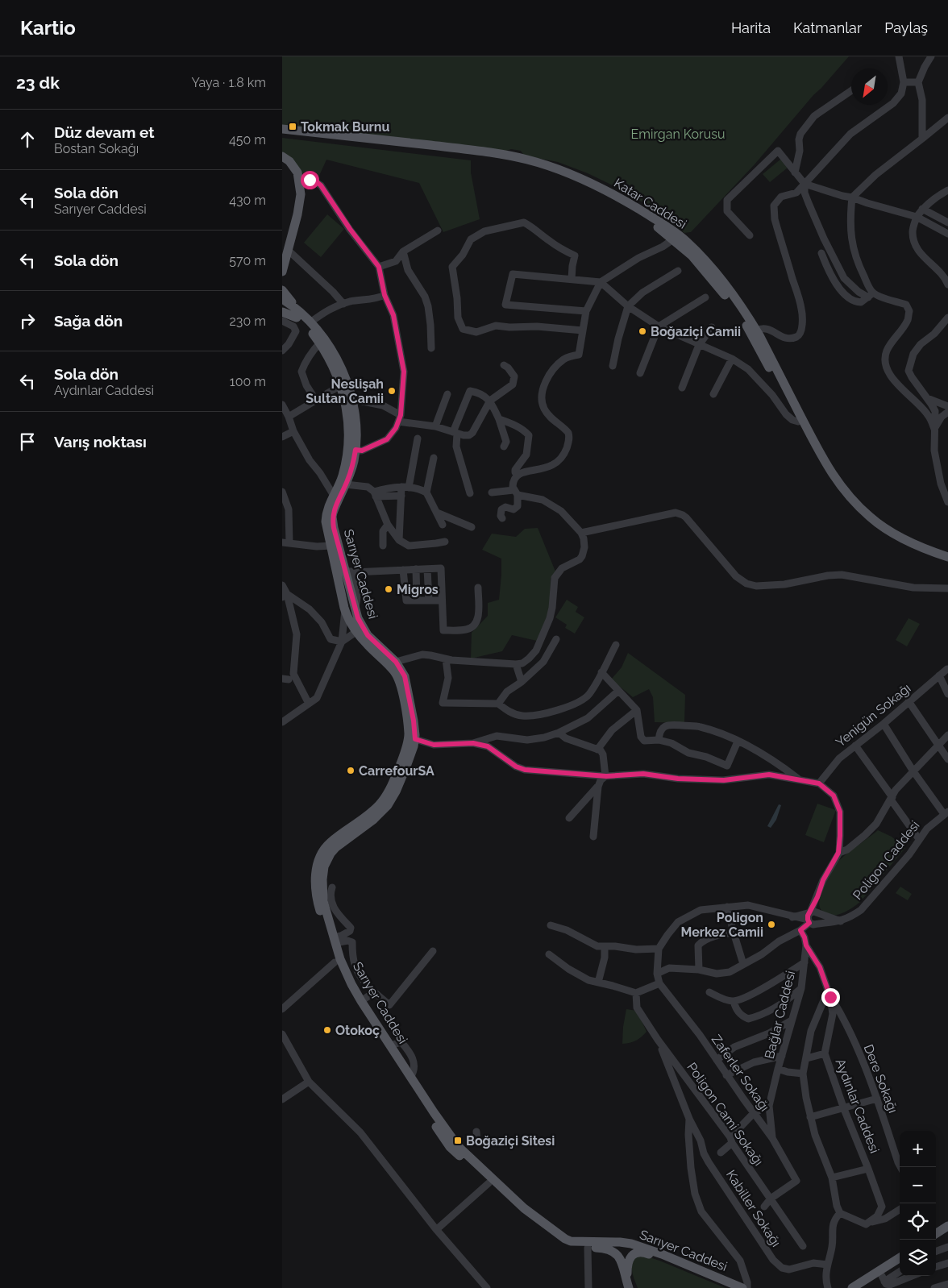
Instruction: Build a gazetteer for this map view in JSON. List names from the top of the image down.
{
  "streets": {
    "main road": ["Katar Caddesi", "Sarıyer Caddesi"],
    "street": [
      "Yenigün Sokağı",
      "Poligon Caddesi",
      "Bağlar Caddesi",
      "Zaferler Sokağı",
      "Dere Sokağı",
      "Aydınlar Caddesi",
      "Poligon Cami Sokağı",
      "Kabiller Sokağı"
    ]
  },
  "crossings": [
    ["Bağlar Caddesi", "Zaferler Sokağı"],
    ["Bağlar Caddesi", "Aydınlar Caddesi"],
    ["Zaferler Sokağı", "Poligon Cami Sokağı"],
    ["Dere Sokağı", "Aydınlar Caddesi"],
    ["Poligon Cami Sokağı", "Kabiller Sokağı"]
  ],
  "parks": ["Emirgan Korusu"],
  "places": {
    "transit": ["Tokmak Burnu", "Boğaziçi Sitesi"],
    "other": [
      "Boğaziçi Camii",
      "Neslişah Sultan Camii",
      "Migros",
      "CarrefourSA",
      "Poligon Merkez Camii",
      "Otokoç"
    ]
  },
  "north": "bottom left",
  "page": {
    "header": "Kartio",
    "nav": ["Harita", "Katmanlar", "Paylaş"],
    "heading": ["23 dk", "Yaya · 1.8 km"],
    "list": [
      ["Düz devam et", "Bostan Sokağı", "450 m"],
      ["Sola dön", "Sarıyer Caddesi", "430 m"],
      ["Sola dön", "570 m"],
      ["Sağa dön", "230 m"],
      ["Sola dön", "Aydınlar Caddesi", "100 m"],
      "Varış noktası"
    ],
    "map_buttons": ["+", "−"]
  }
}
